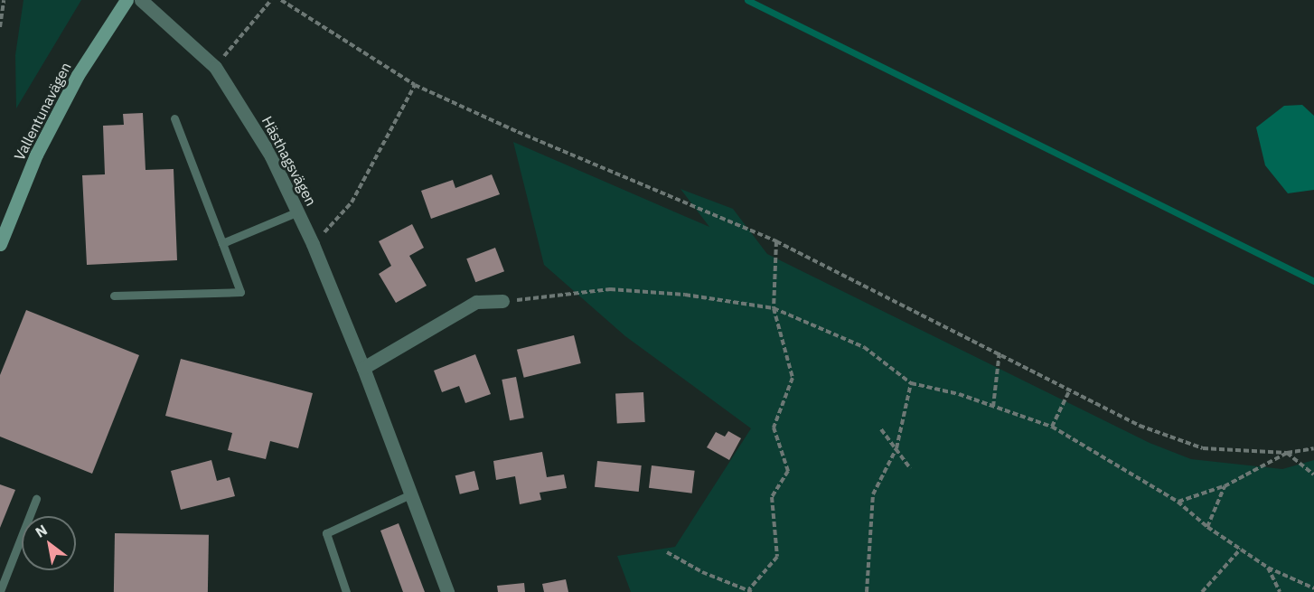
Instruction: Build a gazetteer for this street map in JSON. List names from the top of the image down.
{
  "streets": {
    "main road": ["Vallentunavägen"],
    "street": ["Hästhagsvägen"]
  },
  "north": "top left"
}
